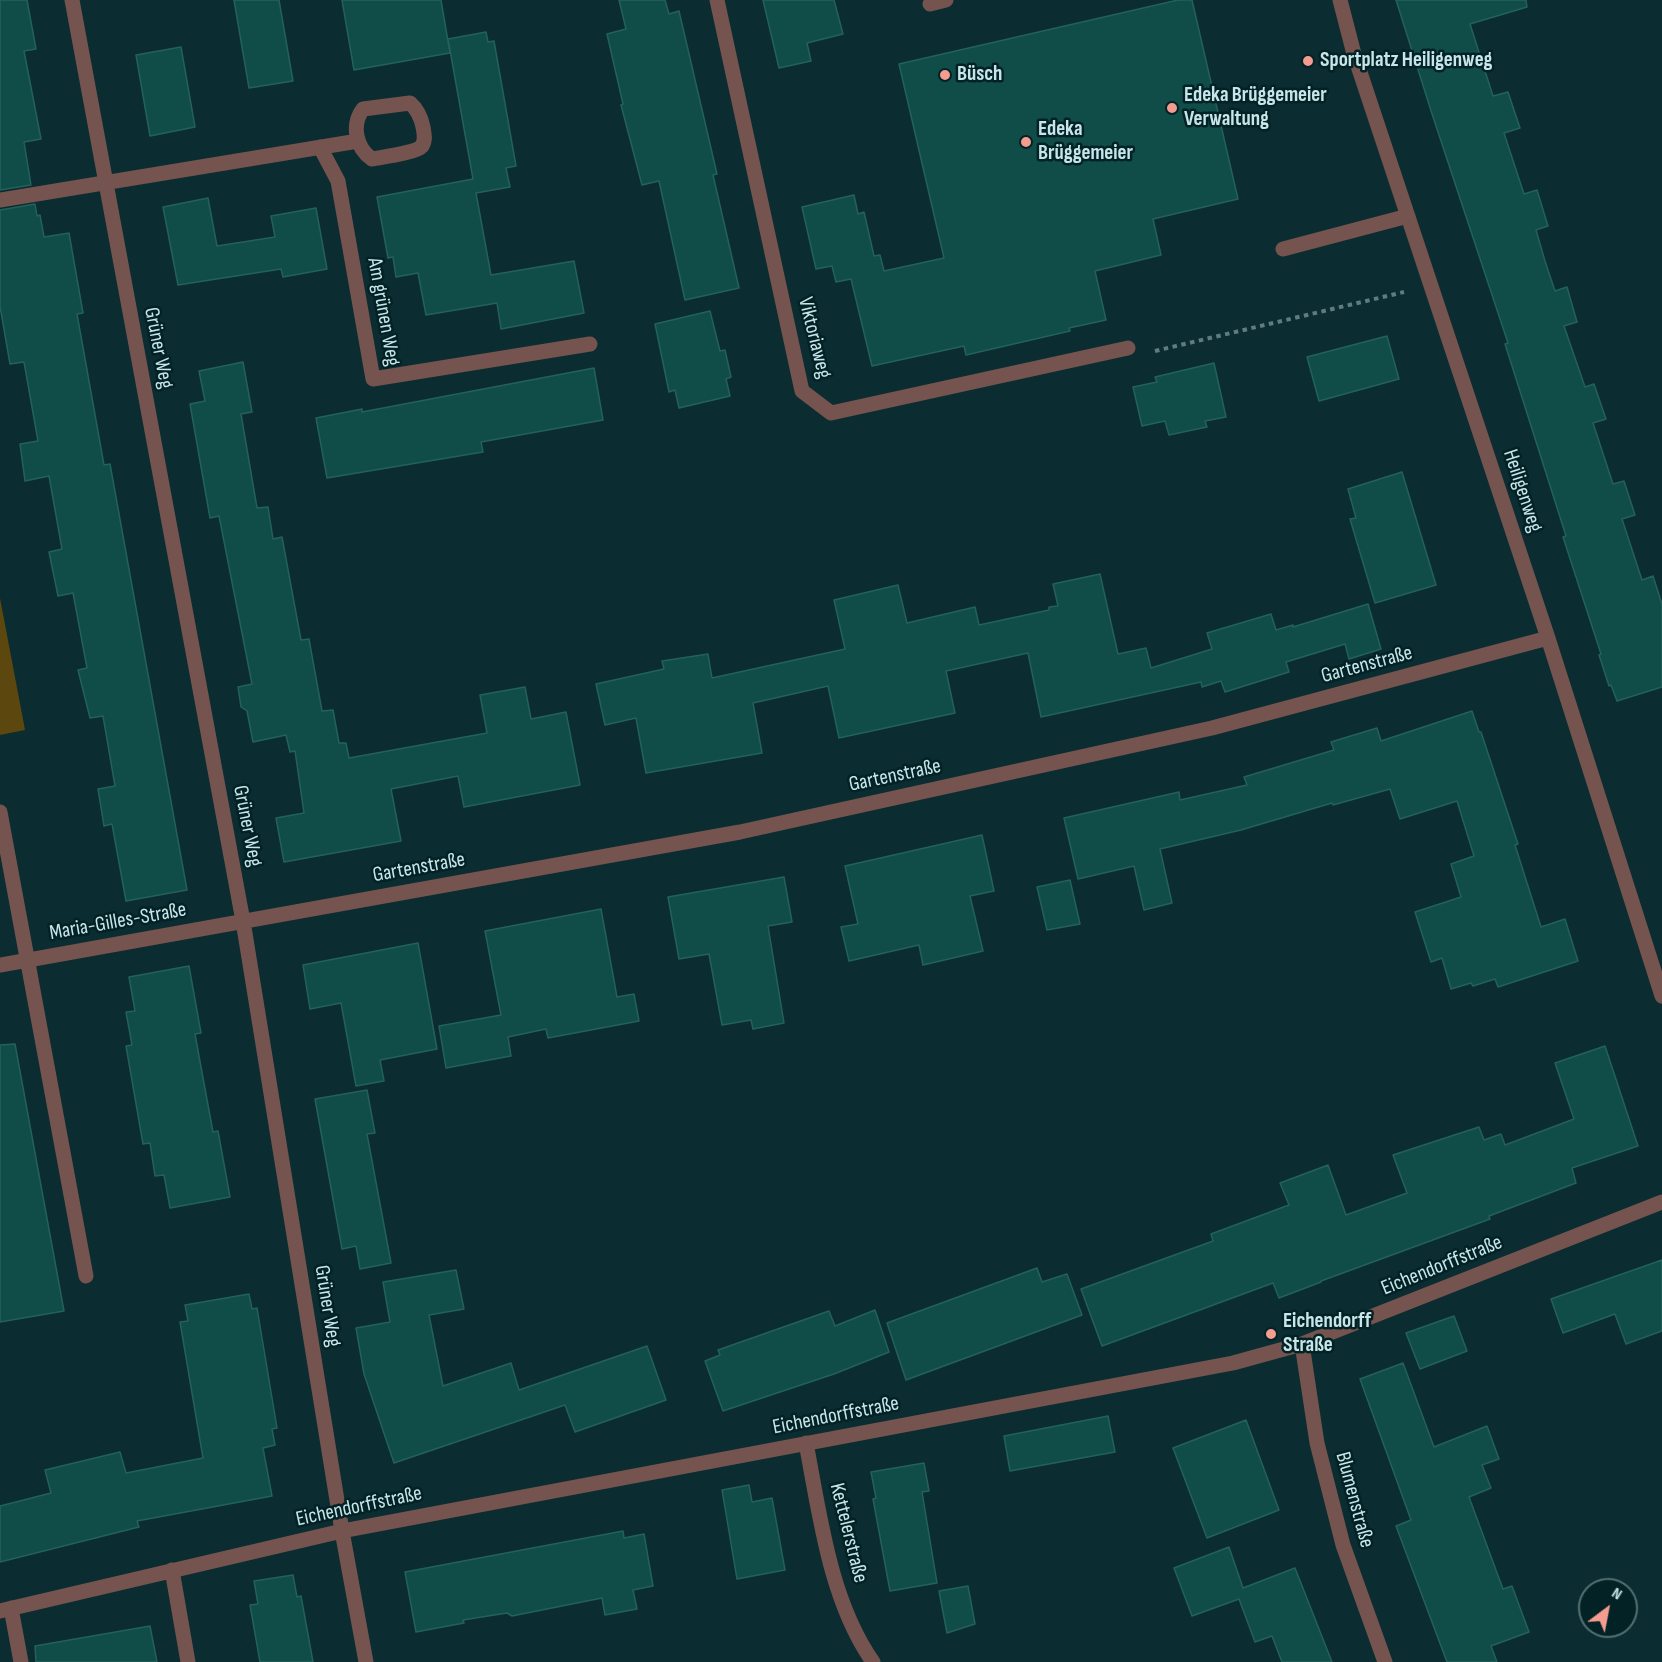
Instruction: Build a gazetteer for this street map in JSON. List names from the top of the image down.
{
  "streets": {
    "street": [
      "Am grünen Weg",
      "Viktoriaweg",
      "Grüner Weg",
      "Heiligenweg",
      "Gartenstraße",
      "Maria-Gilles-Straße",
      "Eichendorffstraße",
      "Blumenstraße",
      "Kettelerstraße"
    ]
  },
  "crossings": [
    ["Grüner Weg", "Gartenstraße"],
    ["Grüner Weg", "Maria-Gilles-Straße"],
    ["Grüner Weg", "Eichendorffstraße"],
    ["Heiligenweg", "Gartenstraße"],
    ["Gartenstraße", "Maria-Gilles-Straße"],
    ["Eichendorffstraße", "Blumenstraße"],
    ["Eichendorffstraße", "Kettelerstraße"]
  ],
  "places": [
    "Sportplatz Heiligenweg",
    "Büsch",
    "Edeka Brüggemeier Verwaltung",
    "Edeka Brüggemeier",
    "Eichendorff Straße"
  ],
  "north": "top right"
}
